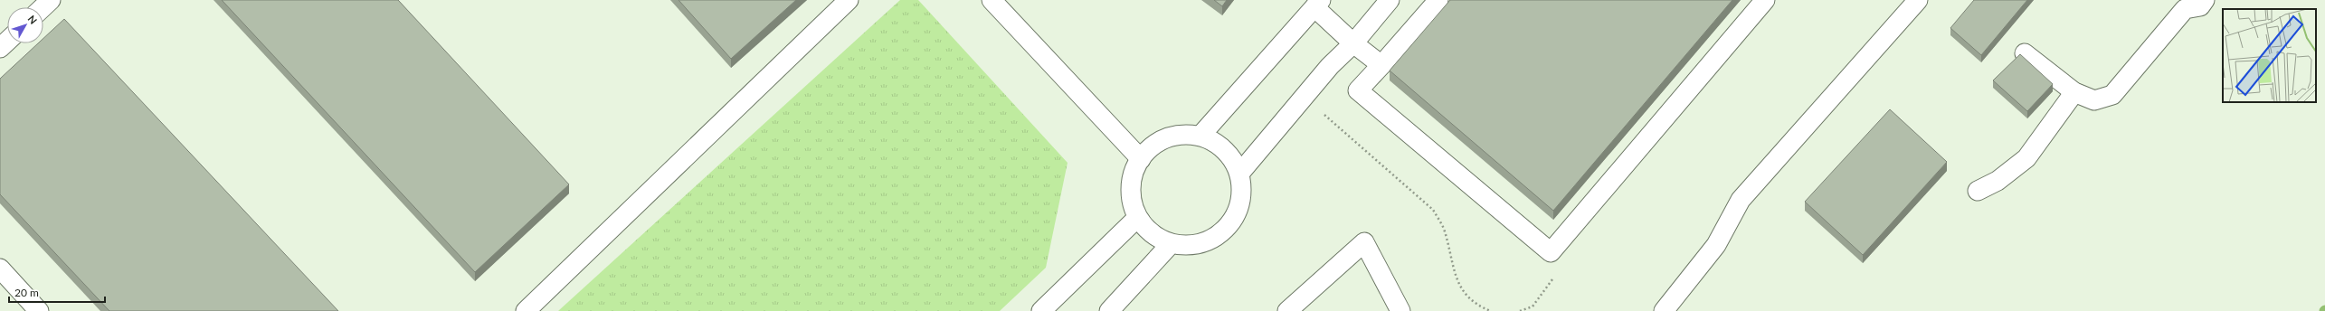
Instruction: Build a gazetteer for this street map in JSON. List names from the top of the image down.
{
  "scale_bar": "20 m",
  "north": "top right"
}
